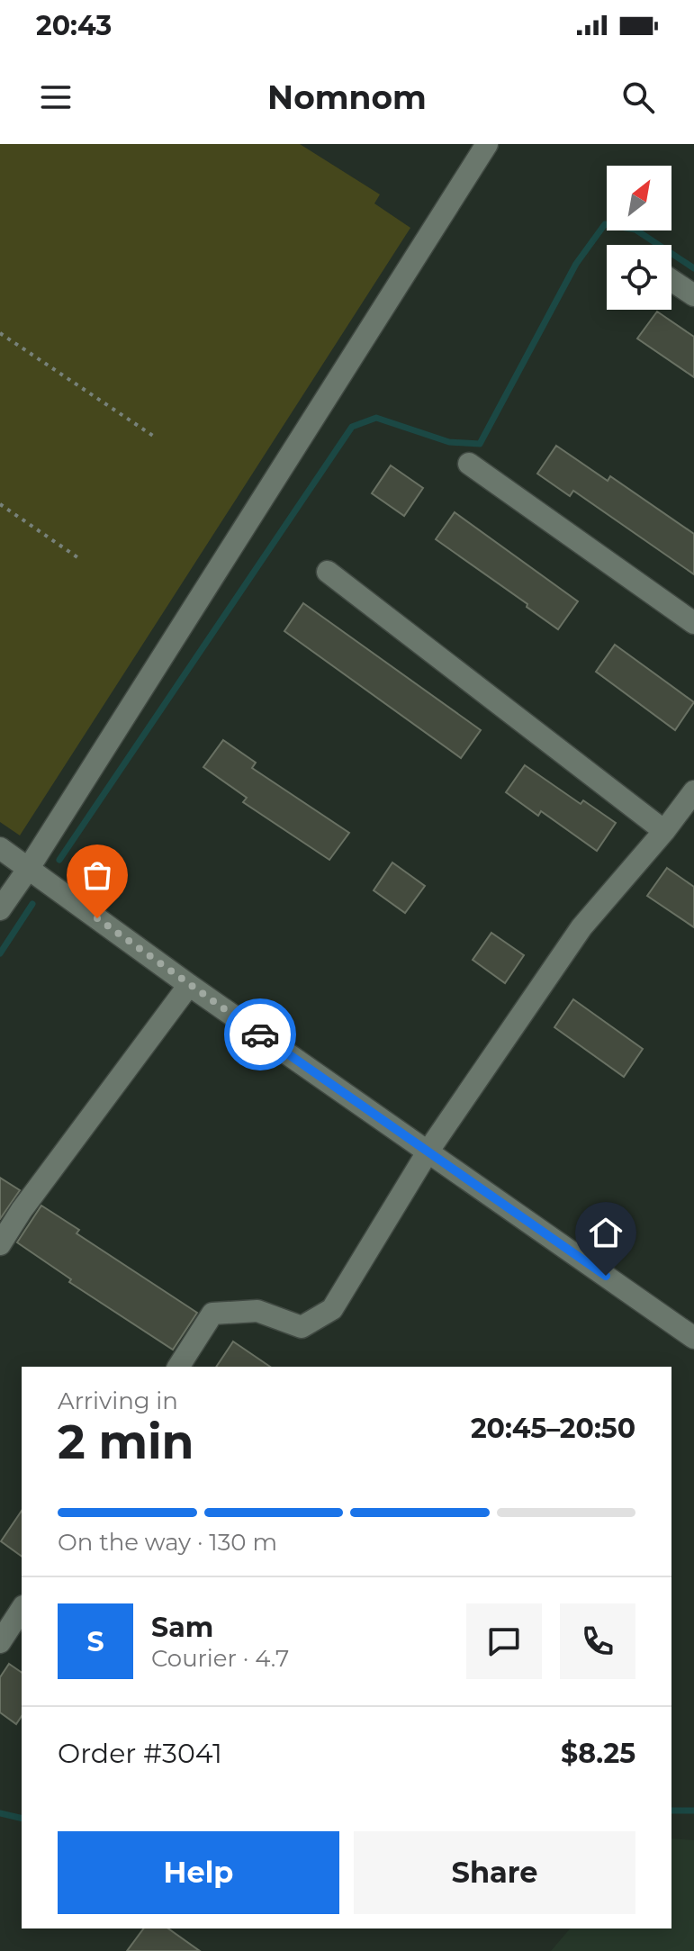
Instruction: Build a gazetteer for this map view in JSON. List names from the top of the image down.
{
  "north": "top right",
  "page": {
    "status": "20:43",
    "header": "Nomnom",
    "heading": ["2 min", "Arriving in", "20:45–20:50"],
    "panel": [
      "Sam",
      "Courier · 4.7",
      "Order #3041",
      "$8.25"
    ],
    "bar": "On the way · 130 m",
    "round": "S",
    "buttons": ["Help", "Share"]
  }
}
